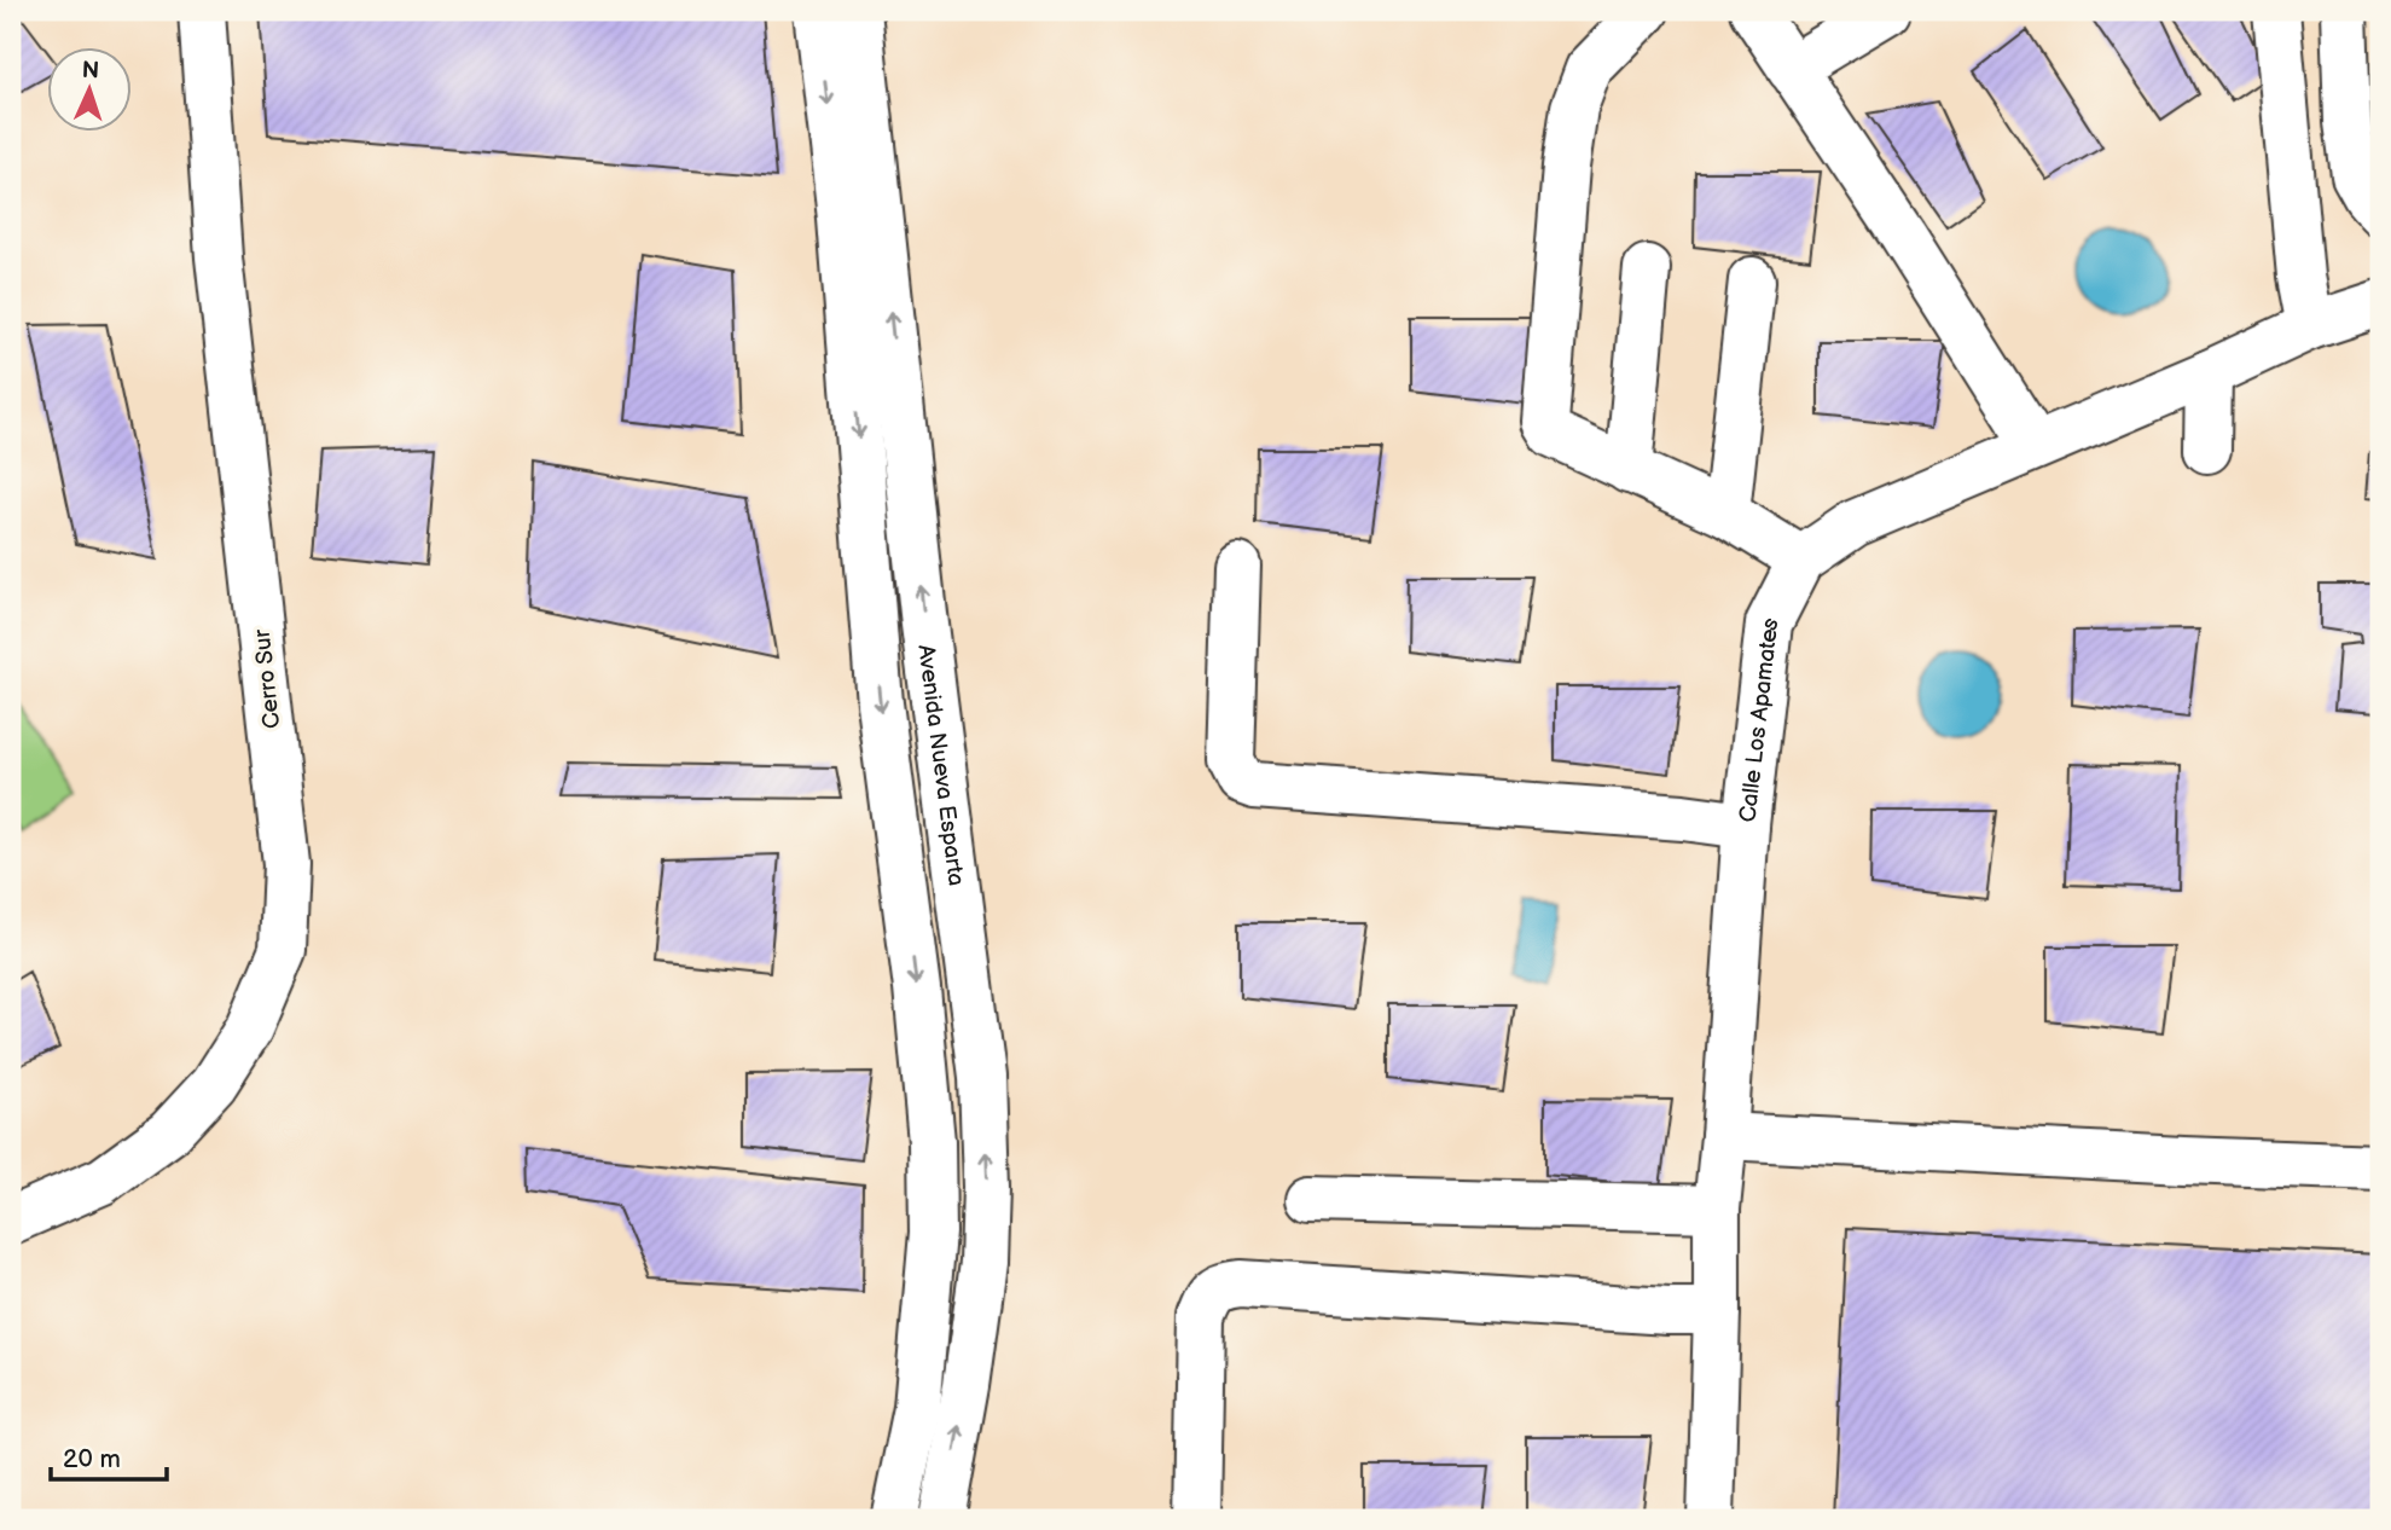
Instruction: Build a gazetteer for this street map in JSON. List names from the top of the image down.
{
  "streets": {
    "street": ["Cerro Sur", "Calle Los Apamates", "Avenida Nueva Esparta"]
  },
  "scale_bar": "20 m",
  "north": "top"
}
